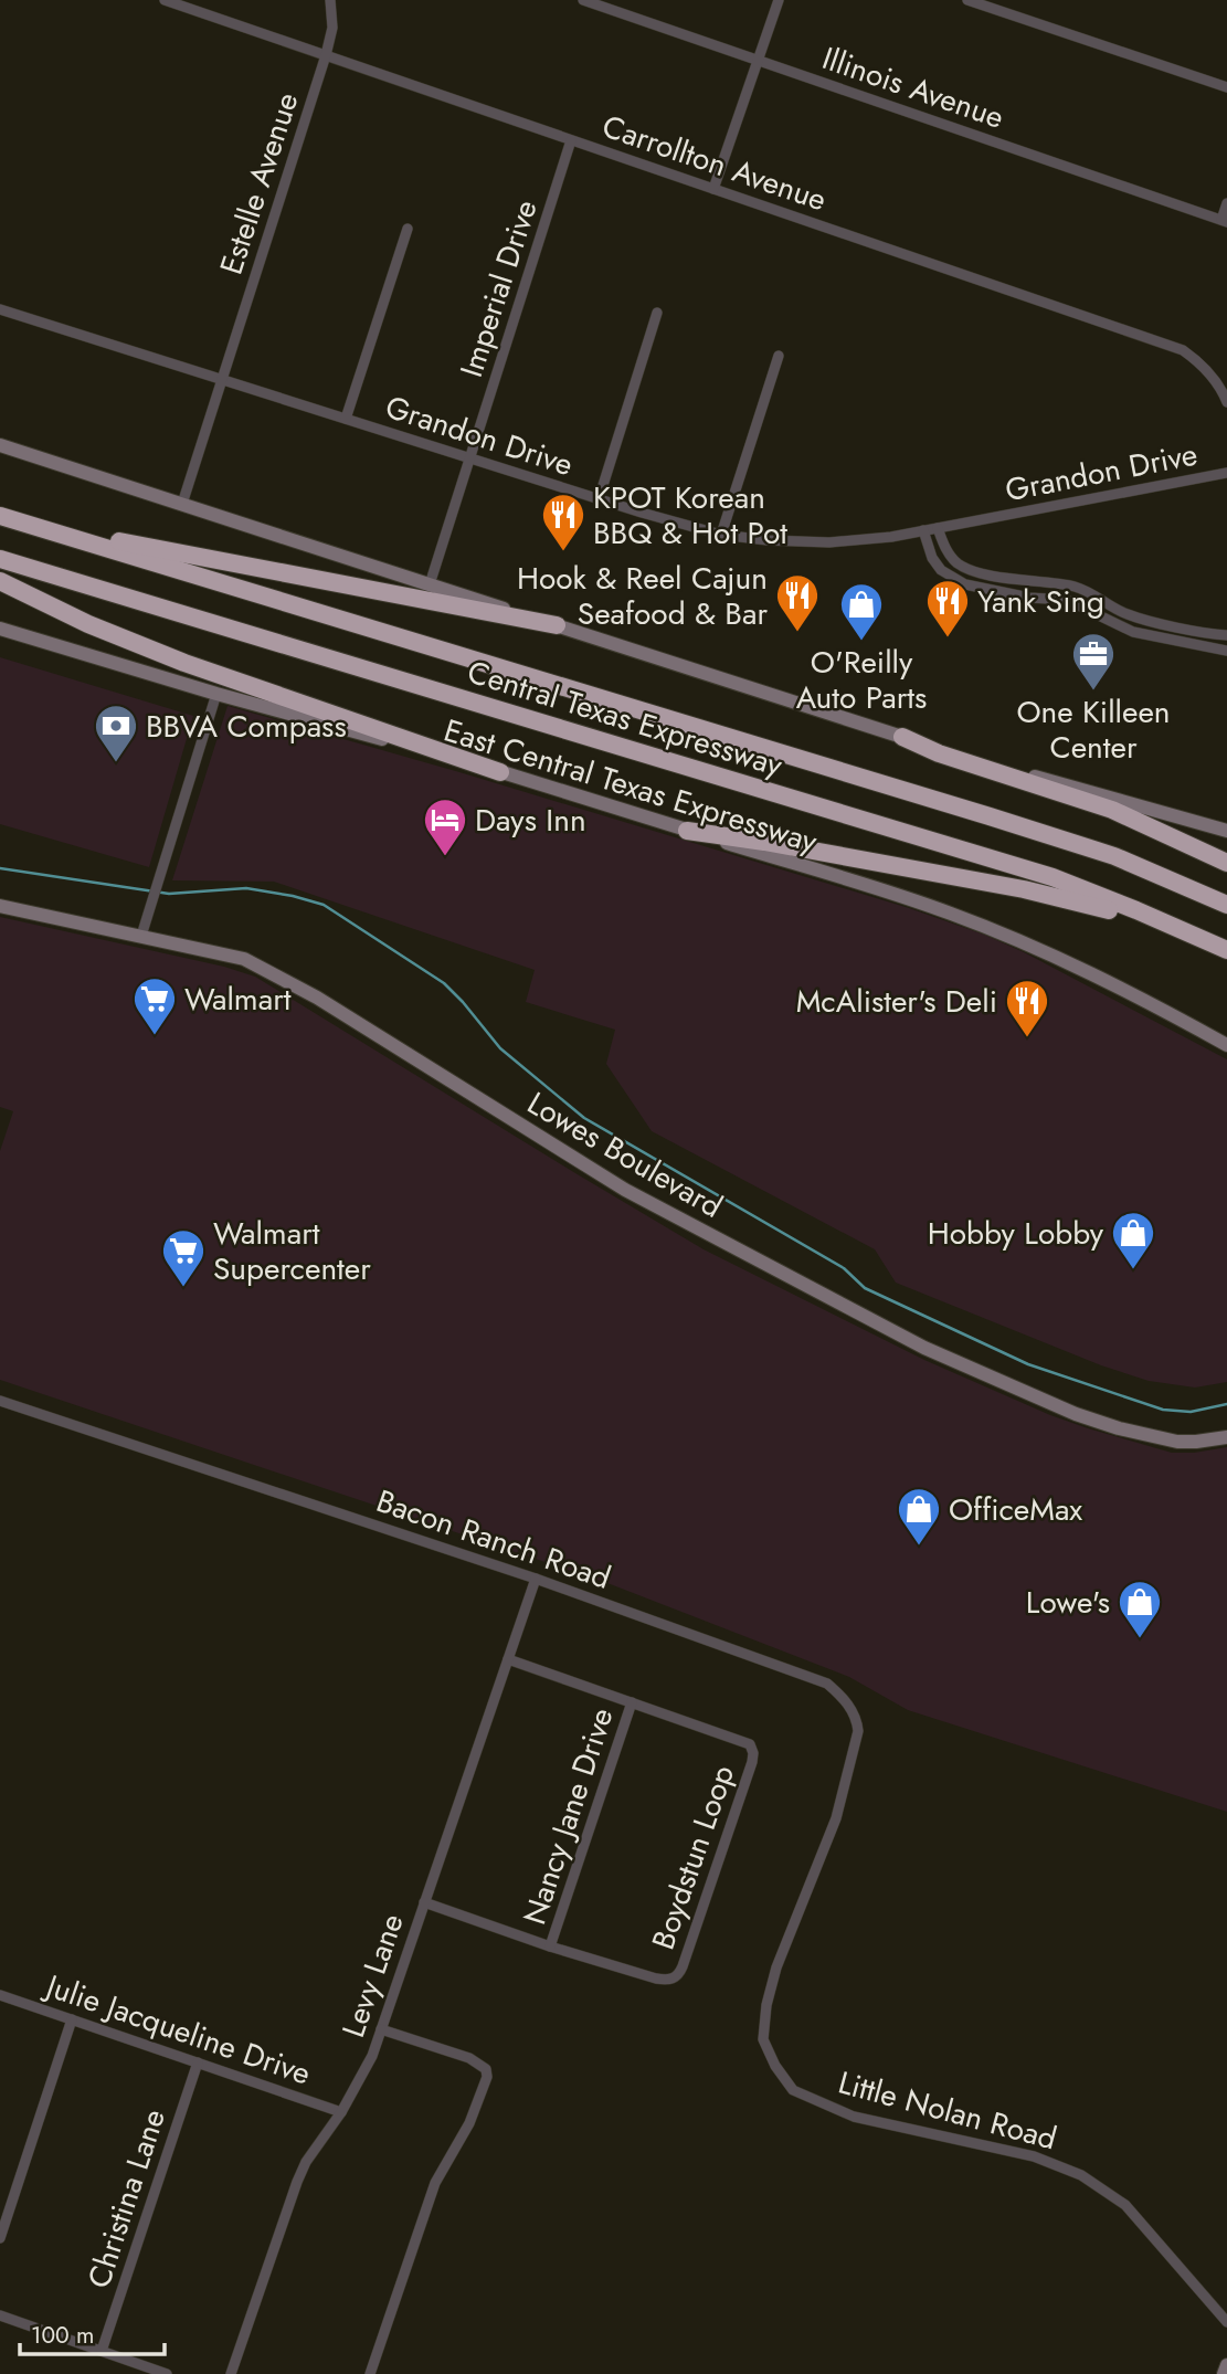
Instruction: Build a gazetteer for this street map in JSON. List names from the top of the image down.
{
  "streets": {
    "highway": ["Central Texas Expressway"],
    "main road": ["East Central Texas Expressway", "Lowes Boulevard"],
    "street": [
      "Illinois Avenue",
      "Carrollton Avenue",
      "Estelle Avenue",
      "Imperial Drive",
      "Grandon Drive",
      "Bacon Ranch Road",
      "Nancy Jane Drive",
      "Boydstun Loop",
      "Levy Lane",
      "Julie Jacqueline Drive",
      "Little Nolan Road",
      "Christina Lane"
    ]
  },
  "crossings": [
    ["Carrollton Avenue", "Estelle Avenue"],
    ["Carrollton Avenue", "Imperial Drive"],
    ["Estelle Avenue", "Grandon Drive"],
    ["Imperial Drive", "Grandon Drive"],
    ["Bacon Ranch Road", "Levy Lane"],
    ["Bacon Ranch Road", "Little Nolan Road"],
    ["Nancy Jane Drive", "Boydstun Loop"],
    ["Boydstun Loop", "Levy Lane"],
    ["Levy Lane", "Julie Jacqueline Drive"],
    ["Julie Jacqueline Drive", "Christina Lane"]
  ],
  "places": {
    "restaurant": [
      "KPOT Korean BBQ & Hot Pot",
      "Hook & Reel Cajun Seafood & Bar",
      "Yank Sing",
      "McAlister's Deli"
    ],
    "shop": [
      "O'Reilly Auto Parts",
      "Hobby Lobby",
      "OfficeMax",
      "Lowe's"
    ],
    "office": ["One Killeen Center"],
    "bank": ["BBVA Compass"],
    "hotel": ["Days Inn"],
    "supermarket": ["Walmart", "Walmart Supercenter"]
  },
  "scale_bar": "100 m"
}
